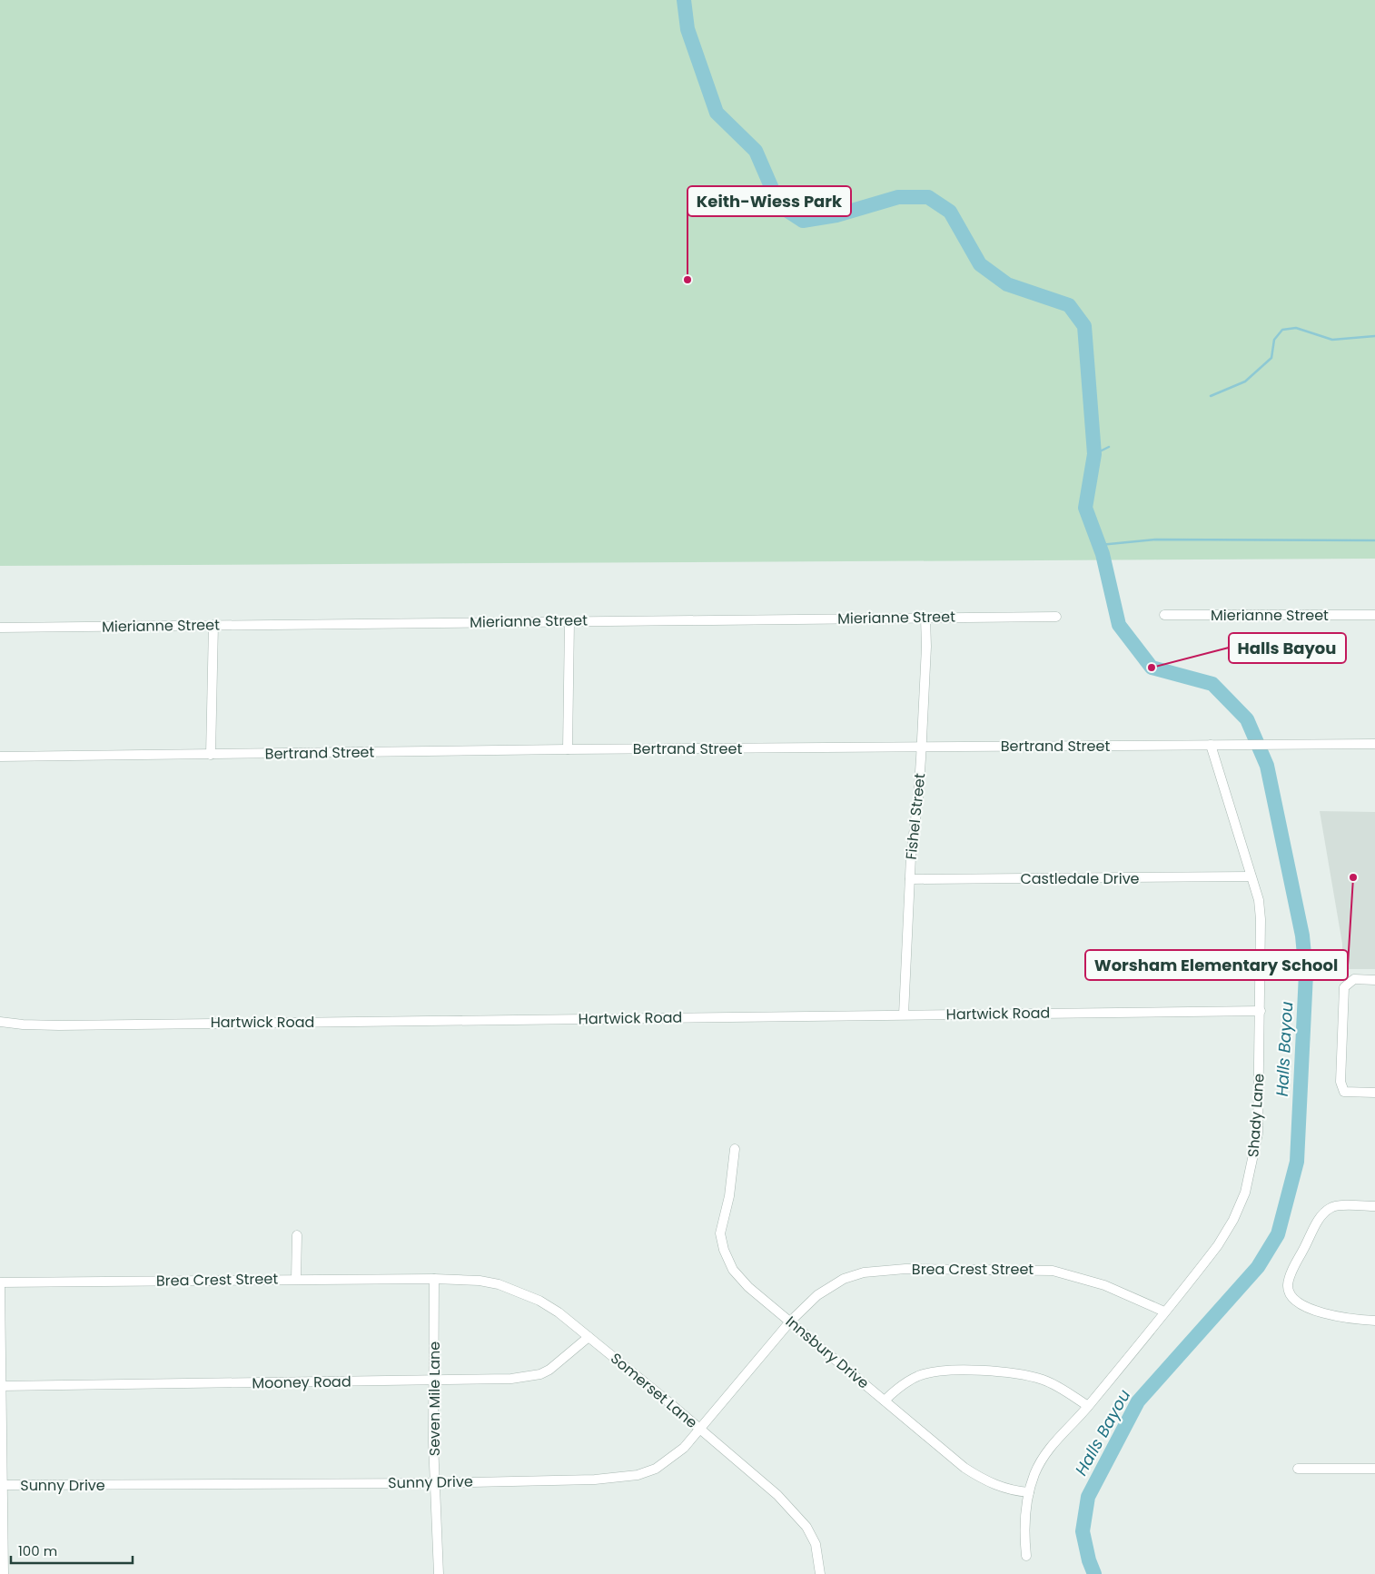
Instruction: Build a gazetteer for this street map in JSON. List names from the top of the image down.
{
  "streets": {
    "street": [
      "Mierianne Street",
      "Bertrand Street",
      "Fishel Street",
      "Castledale Drive",
      "Hartwick Road",
      "Shady Lane",
      "Brea Crest Street",
      "Innsbury Drive",
      "Mooney Road",
      "Somerset Lane",
      "Seven Mile Lane",
      "Sunny Drive"
    ]
  },
  "crossings": [
    ["Mierianne Street", "Fishel Street"],
    ["Bertrand Street", "Fishel Street"],
    ["Bertrand Street", "Shady Lane"],
    ["Fishel Street", "Castledale Drive"],
    ["Fishel Street", "Hartwick Road"],
    ["Castledale Drive", "Shady Lane"],
    ["Hartwick Road", "Shady Lane"],
    ["Shady Lane", "Brea Crest Street"],
    ["Shady Lane", "Innsbury Drive"],
    ["Brea Crest Street", "Innsbury Drive"],
    ["Brea Crest Street", "Somerset Lane"],
    ["Brea Crest Street", "Seven Mile Lane"],
    ["Brea Crest Street", "Sunny Drive"],
    ["Innsbury Drive", "Sunny Drive"],
    ["Mooney Road", "Somerset Lane"],
    ["Mooney Road", "Seven Mile Lane"],
    ["Somerset Lane", "Seven Mile Lane"],
    ["Somerset Lane", "Sunny Drive"],
    ["Seven Mile Lane", "Sunny Drive"]
  ],
  "water": ["Halls Bayou"],
  "places": ["Keith-Wiess Park", "Halls Bayou", "Worsham Elementary School"],
  "scale_bar": "100 m"
}
